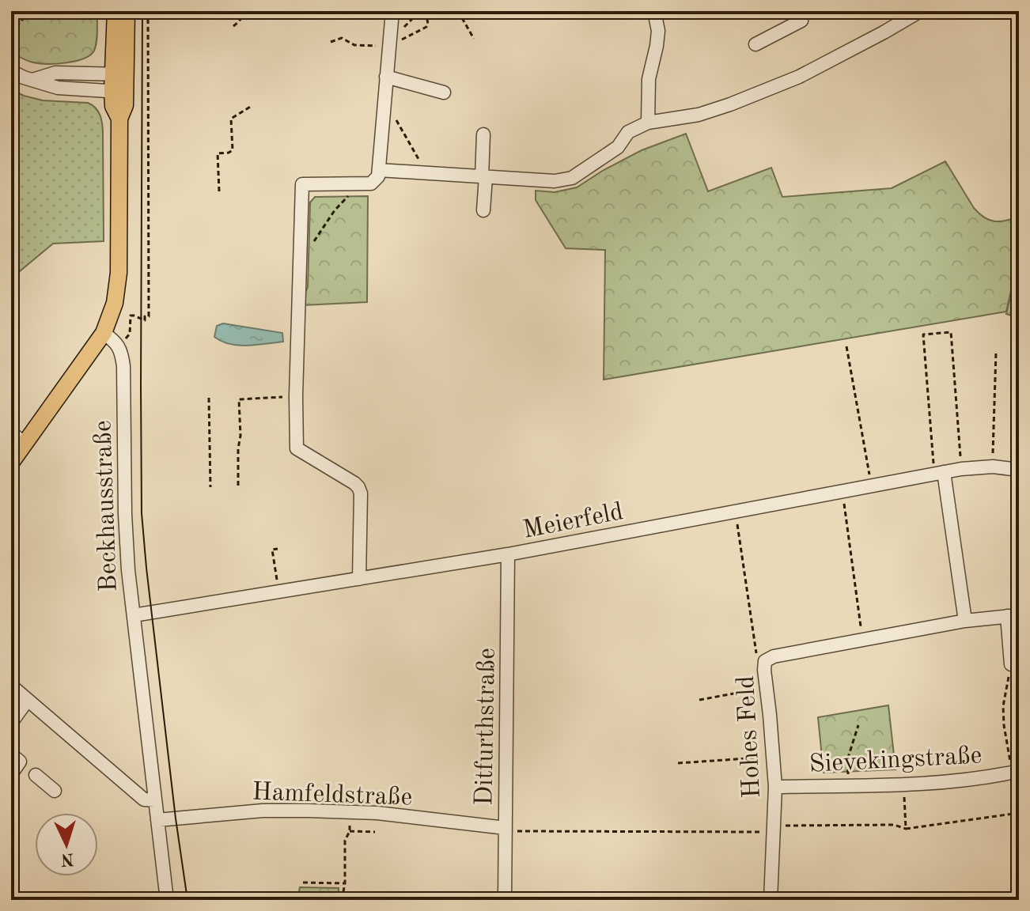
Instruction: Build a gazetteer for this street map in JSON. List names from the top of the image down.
{
  "streets": {
    "street": [
      "Beckhausstraße",
      "Meierfeld",
      "Ditfurthstraße",
      "Hohes Feld",
      "Sievekingstraße",
      "Hamfeldstraße"
    ]
  },
  "crossings": [
    ["Beckhausstraße", "Meierfeld"],
    ["Beckhausstraße", "Hamfeldstraße"],
    ["Meierfeld", "Ditfurthstraße"],
    ["Ditfurthstraße", "Hamfeldstraße"],
    ["Hohes Feld", "Sievekingstraße"]
  ],
  "north": "bottom"
}
